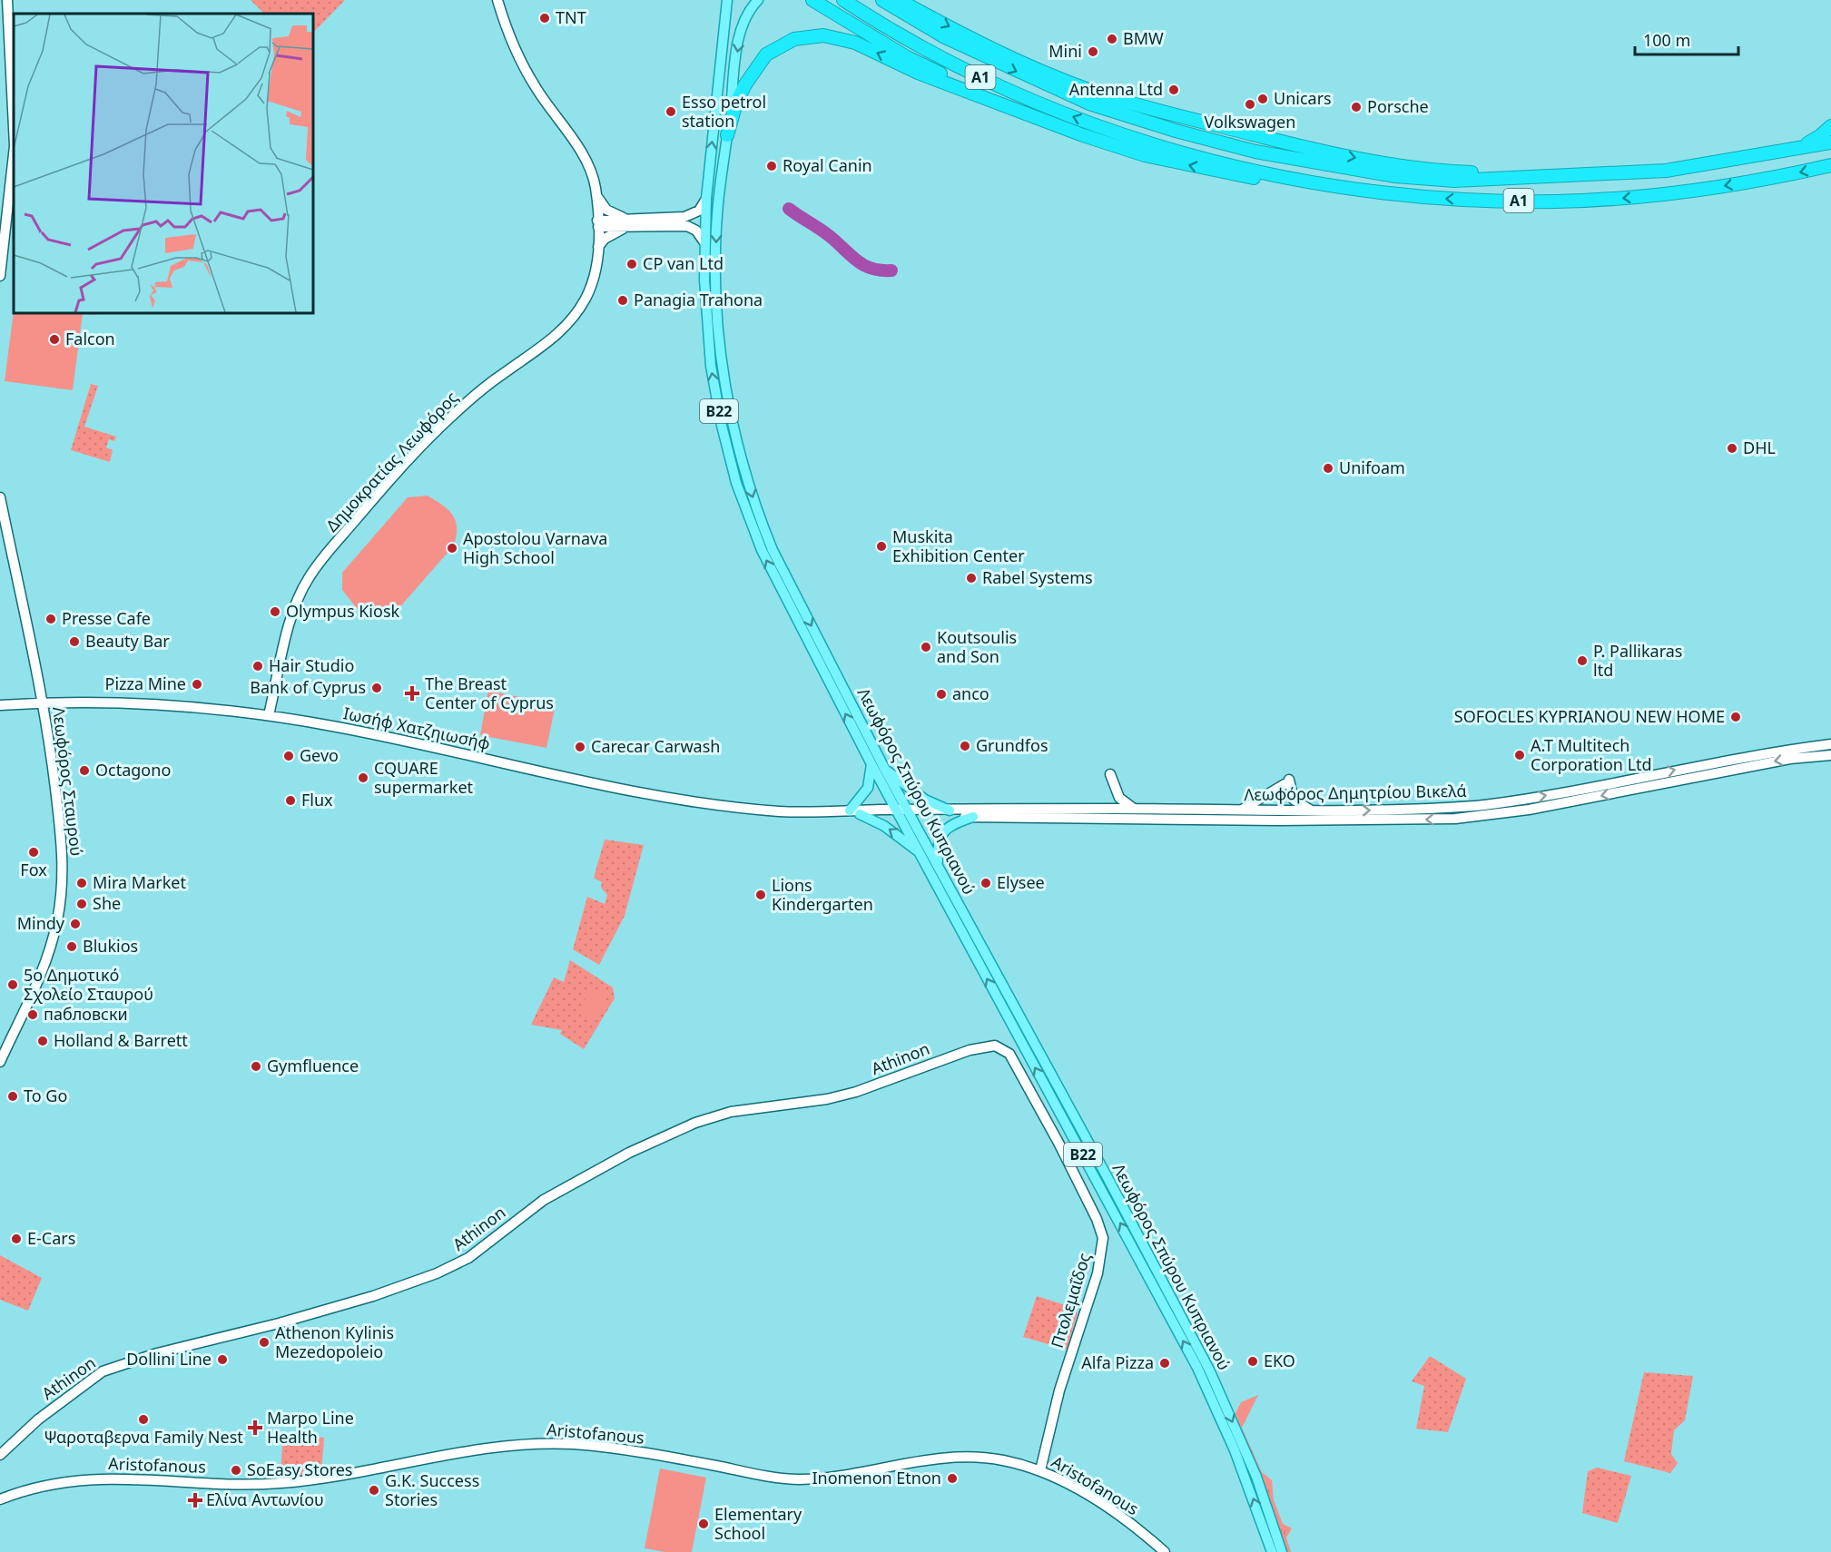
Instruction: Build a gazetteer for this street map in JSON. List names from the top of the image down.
{
  "streets": {
    "highway": ["A1"],
    "main road": [
      "B22",
      "Δημοκρατίας Λεωφόρος",
      "Ιωσήφ Χατζηιωσήφ",
      "Λεωφόρος Σταυρού",
      "Λεωφόρος Σπύρου Κυπριανού",
      "Λεωφόρος Δημητρίου Βικελά",
      "Athinon",
      "Πτολεμαΐδος",
      "Aristofanous"
    ]
  },
  "crossings": [
    ["Δημοκρατίας Λεωφόρος", "Ιωσήφ Χατζηιωσήφ"],
    ["Ιωσήφ Χατζηιωσήφ", "Λεωφόρος Σταυρού"],
    ["Ιωσήφ Χατζηιωσήφ", "Λεωφόρος Σπύρου Κυπριανού"],
    ["Ιωσήφ Χατζηιωσήφ", "Λεωφόρος Δημητρίου Βικελά"],
    ["Λεωφόρος Σπύρου Κυπριανού", "Λεωφόρος Δημητρίου Βικελά"],
    ["Athinon", "Πτολεμαΐδος"],
    ["Πτολεμαΐδος", "Aristofanous"]
  ],
  "places": {
    "other": [
      "TNT",
      "BMW",
      "Mini",
      "Antenna Ltd",
      "Unicars",
      "Volkswagen",
      "Porsche",
      "Esso petrol station",
      "Royal Canin",
      "CP van Ltd",
      "Panagia Trahona",
      "Falcon",
      "DHL",
      "Unifoam",
      "Muskita Exhibition Center",
      "Apostolou Varnava High School",
      "Rabel Systems",
      "Olympus Kiosk",
      "Presse Cafe",
      "Beauty Bar",
      "Koutsoulis and Son",
      "P. Pallikaras ltd",
      "Hair Studio",
      "Pizza Mine",
      "Bank of Cyprus",
      "anco",
      "SOFOCLES KYPRIANOU NEW HOME",
      "Grundfos",
      "Carecar Carwash",
      "A.T Multitech Corporation Ltd",
      "Gevo",
      "Octagono",
      "CQUARE supermarket",
      "Flux",
      "Fox",
      "Mira Market",
      "Elysee",
      "Lions Kindergarten",
      "She",
      "Mindy",
      "Blukios",
      "5ο Δημοτικό Σχολείο Σταυρού",
      "пабловски",
      "Holland & Barrett",
      "Gymfluence",
      "To Go",
      "E-Cars",
      "Athenon Kylinis Mezedopoleio",
      "Dollini Line",
      "EKO",
      "Alfa Pizza",
      "Ψαροταβερνα Family Nest",
      "SoEasy Stores",
      "Inomenon Etnon",
      "G.K. Success Stories",
      "Elementary School"
    ],
    "health": ["The Breast Center of Cyprus", "Marpo Line Health", "Ελίνα Αντωνίου"]
  },
  "scale_bar": "100 m"
}
